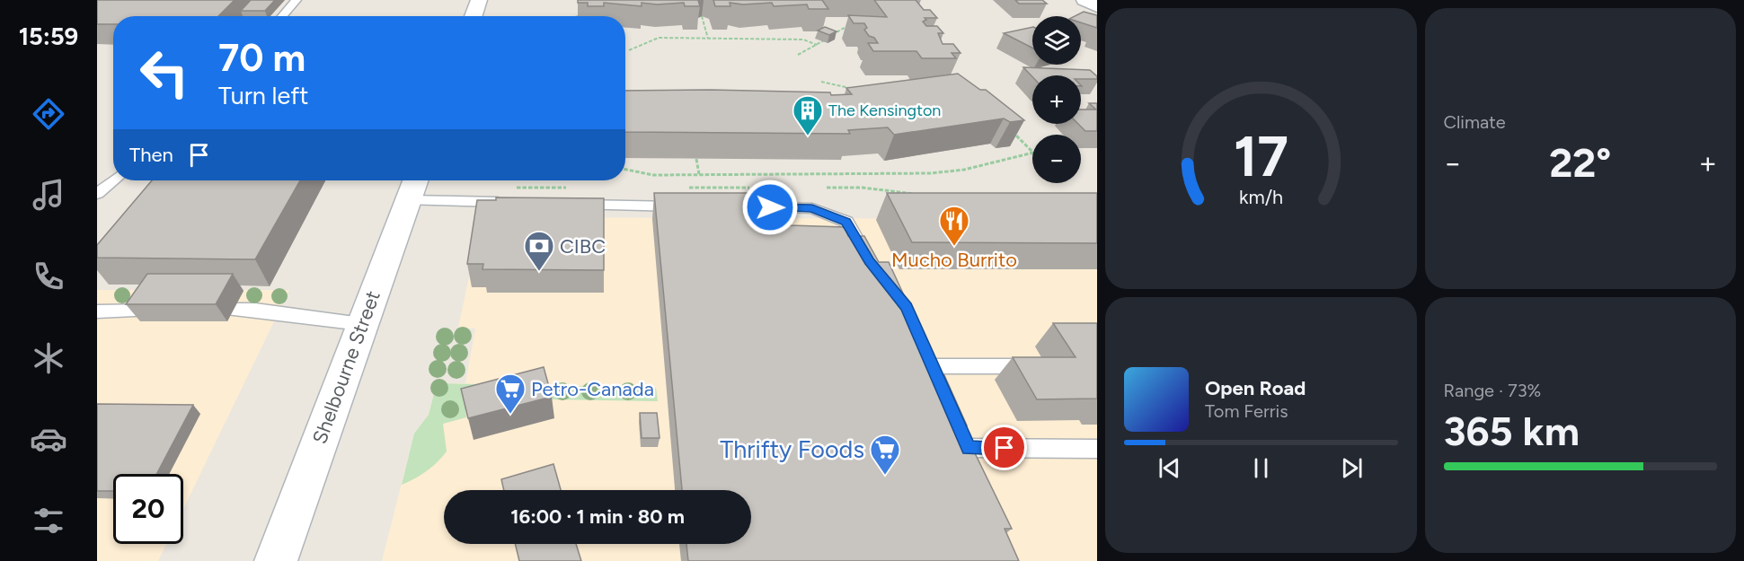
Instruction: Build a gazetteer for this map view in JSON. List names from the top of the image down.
{
  "streets": {
    "main road": ["Shelbourne Street"]
  },
  "places": {
    "building": ["The Kensington"],
    "restaurant": ["Mucho Burrito"],
    "bank": ["CIBC"],
    "supermarket": ["Petro-Canada", "Thrifty Foods"]
  },
  "page": {
    "tabs": "15:59",
    "tile": [
      "Climate",
      ["Range · 73%", "365 km"]
    ],
    "map_buttons": ["+", "−"],
    "turn": ["70 m", "Turn left"],
    "then": "Then",
    "heat": ["−", "22°", "+"],
    "song": ["Open Road", "Tom Ferris"],
    "limit": "20",
    "trip": "16:00 · 1 min · 80 m",
    "gauge": ["17", "km/h"]
  }
}
